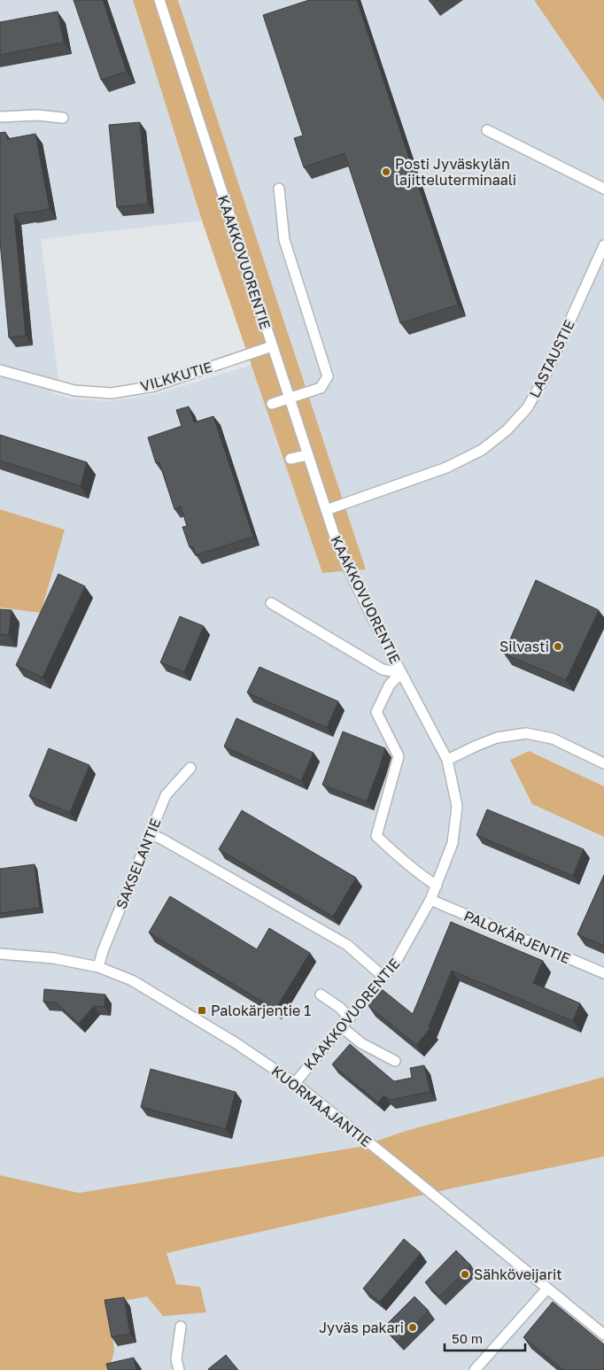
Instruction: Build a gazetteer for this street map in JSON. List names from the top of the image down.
{
  "streets": {
    "street": [
      "KAAKKOVUORENTIE",
      "LASTAUSTIE",
      "VILKKUTIE",
      "SAKSELANTIE",
      "PALOKÄRJENTIE",
      "KUORMAAJANTIE"
    ]
  },
  "crossings": [
    ["KAAKKOVUORENTIE", "LASTAUSTIE"],
    ["KAAKKOVUORENTIE", "VILKKUTIE"],
    ["KAAKKOVUORENTIE", "PALOKÄRJENTIE"],
    ["KAAKKOVUORENTIE", "KUORMAAJANTIE"],
    ["SAKSELANTIE", "KUORMAAJANTIE"]
  ],
  "places": {
    "other": [
      "Posti Jyväskylän lajitteluterminaali",
      "Silvasti",
      "Sähköveijarit",
      "Jyväs pakari"
    ],
    "transit": ["Palokärjentie 1"]
  },
  "scale_bar": "50 m"
}
